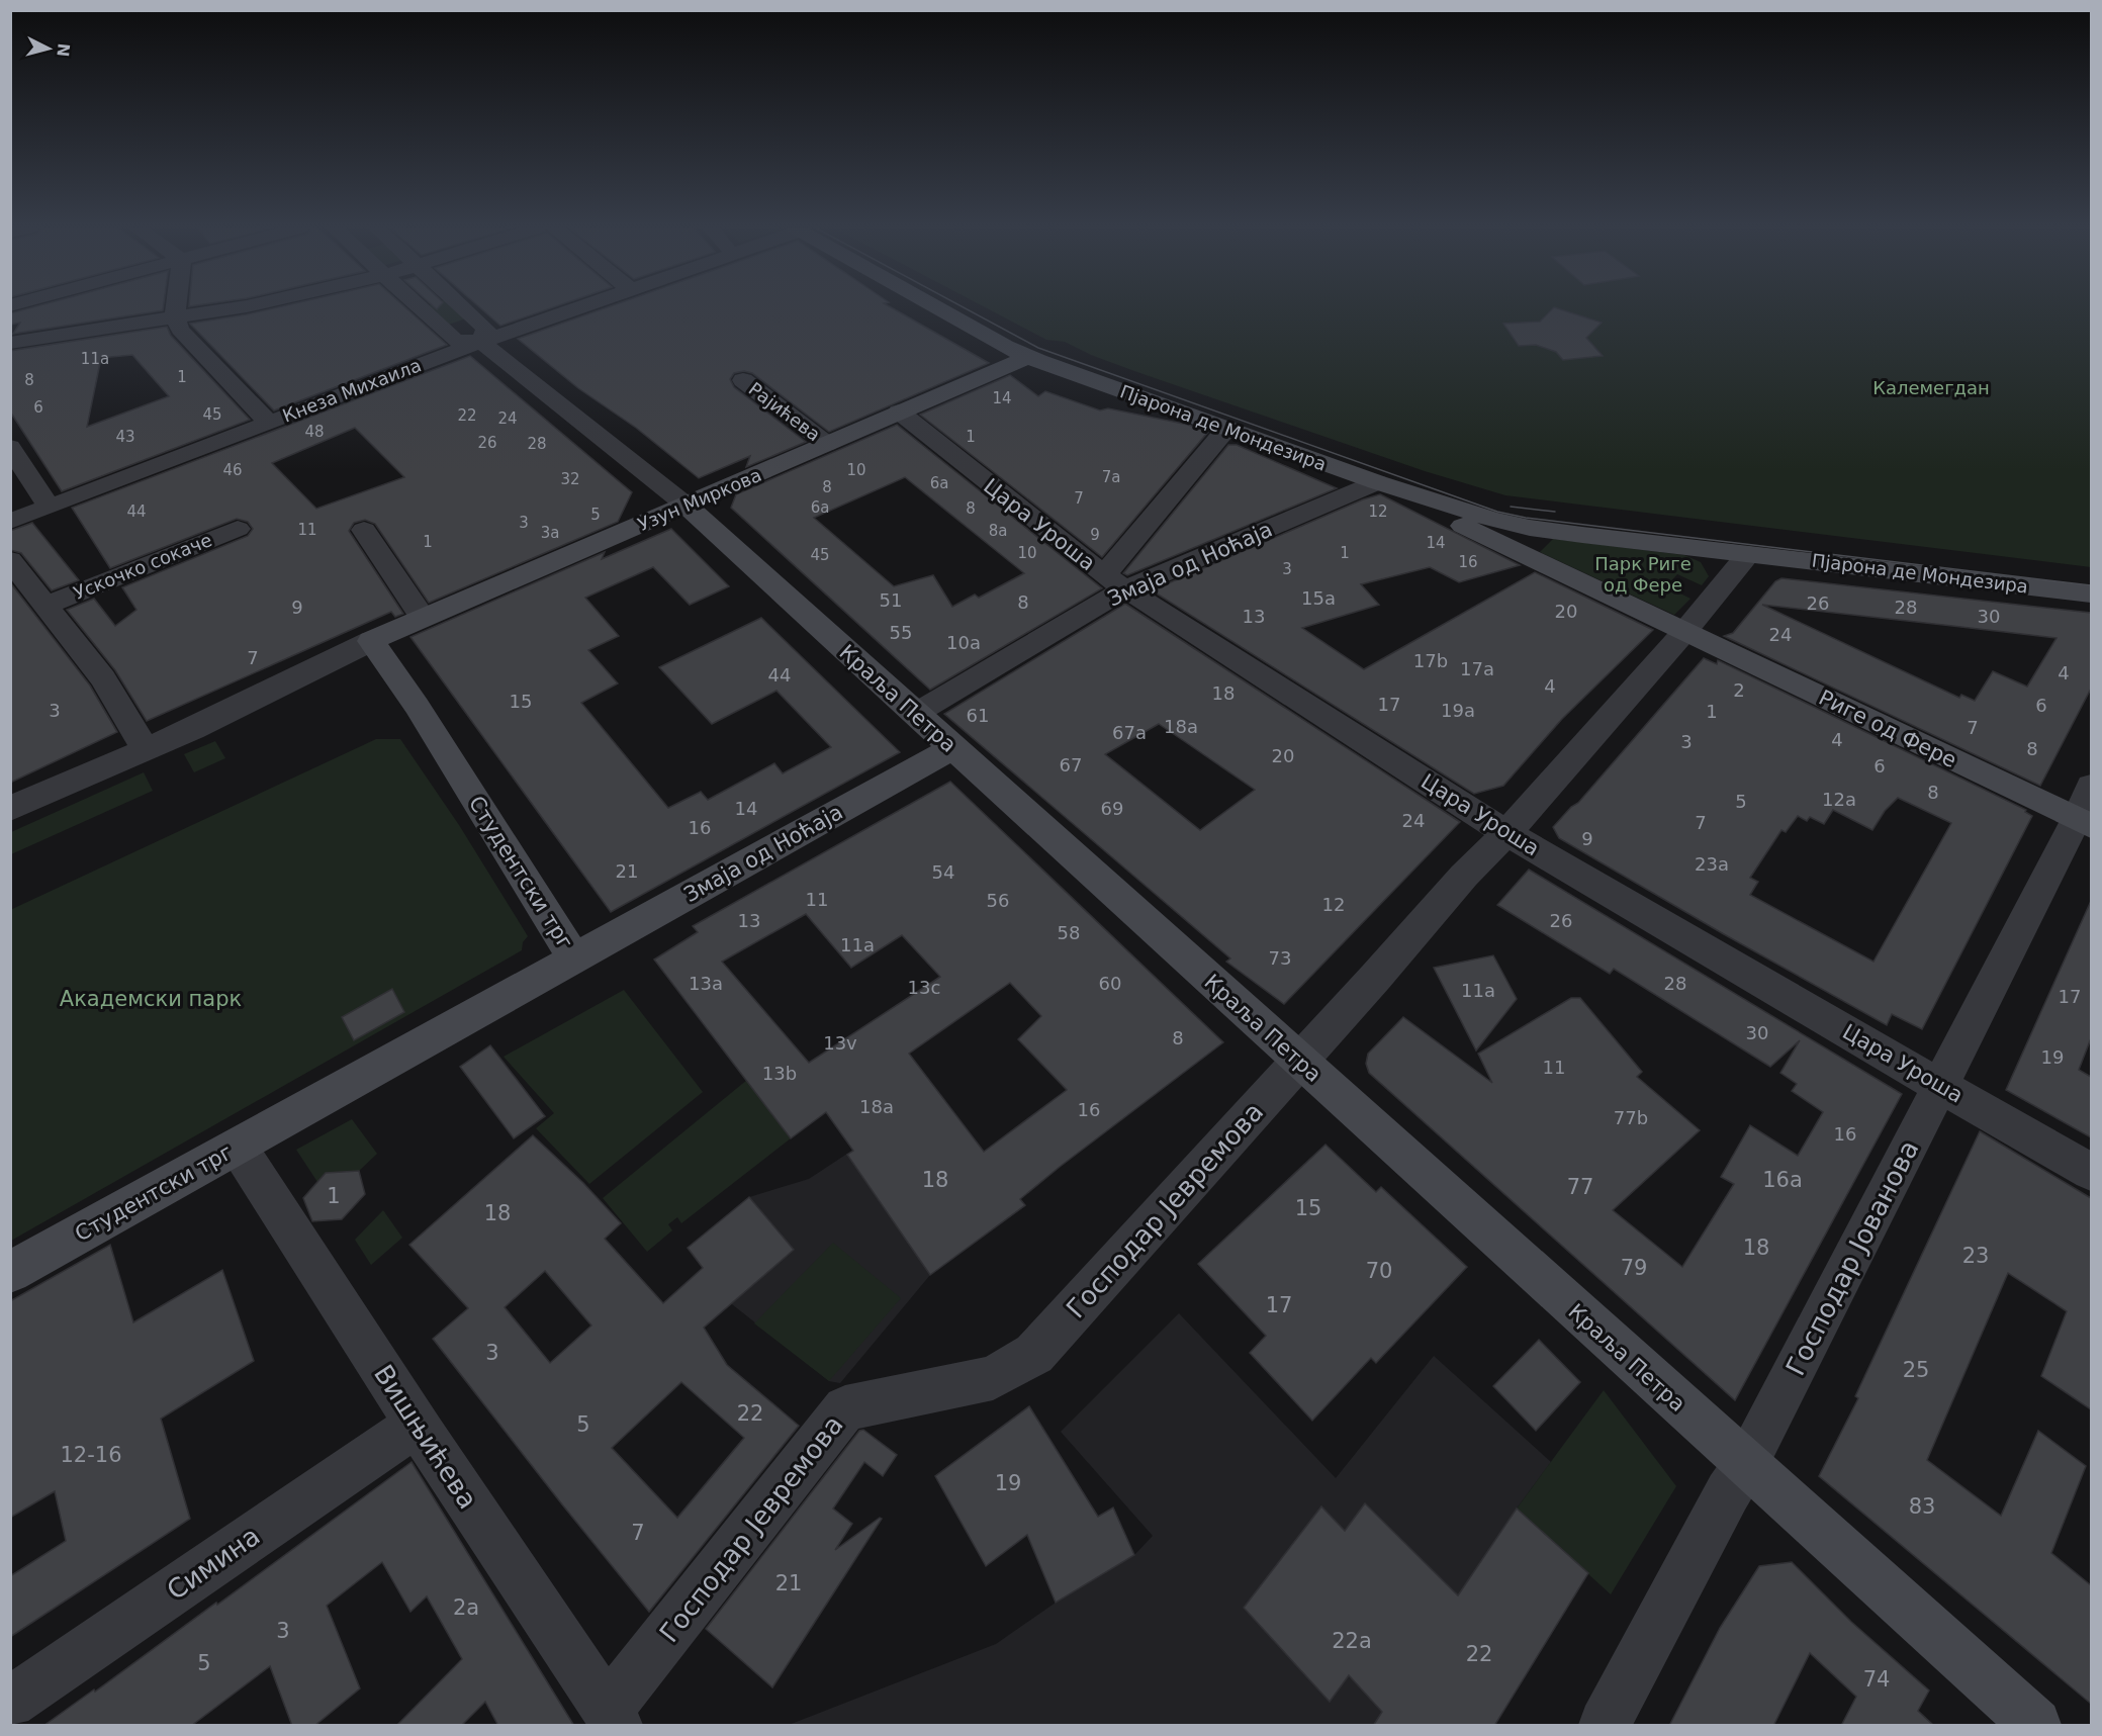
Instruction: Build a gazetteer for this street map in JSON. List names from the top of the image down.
{
  "streets": {
    "street": [
      "Кнеза Михаила",
      "Рајићева",
      "Пјарона де Мондезира",
      "Узун Миркова",
      "Цара Уроша",
      "Змаја од Ноћаја",
      "Ускочко сокаче",
      "Краља Петра",
      "Риге од Фере",
      "Студентски трг",
      "Господар Јевремова",
      "Господар Јованова",
      "Вишњићева",
      "Симина"
    ]
  },
  "crossings": [
    ["Кнеза Михаила", "Краља Петра"],
    ["Рајићева", "Узун Миркова"],
    ["Пјарона де Мондезира", "Узун Миркова"],
    ["Пјарона де Мондезира", "Змаја од Ноћаја"],
    ["Пјарона де Мондезира", "Риге од Фере"],
    ["Пјарона де Мондезира", "Господар Јевремова"],
    ["Узун Миркова", "Цара Уроша"],
    ["Узун Миркова", "Краља Петра"],
    ["Узун Миркова", "Студентски трг"],
    ["Цара Уроша", "Змаја од Ноћаја"],
    ["Цара Уроша", "Господар Јевремова"],
    ["Цара Уроша", "Господар Јованова"],
    ["Змаја од Ноћаја", "Краља Петра"],
    ["Змаја од Ноћаја", "Студентски трг"],
    ["Краља Петра", "Господар Јевремова"],
    ["Краља Петра", "Господар Јованова"],
    ["Риге од Фере", "Господар Јевремова"],
    ["Риге од Фере", "Господар Јованова"],
    ["Студентски трг", "Вишњићева"],
    ["Господар Јевремова", "Вишњићева"],
    ["Вишњићева", "Симина"]
  ],
  "parks": ["Калемегдан", "Парк Риге од Фере", "Академски парк"],
  "house_numbers": [
    "11a",
    "1",
    "8",
    "14",
    "6",
    "45",
    "22",
    "24",
    "48",
    "43",
    "1",
    "26",
    "28",
    "46",
    "10",
    "7a",
    "32",
    "6a",
    "8",
    "7",
    "6a",
    "8",
    "44",
    "12",
    "5",
    "3",
    "11",
    "8a",
    "3a",
    "9",
    "1",
    "14",
    "10",
    "1",
    "45",
    "16",
    "3",
    "15a",
    "51",
    "8",
    "26",
    "9",
    "28",
    "20",
    "13",
    "30",
    "55",
    "24",
    "10a",
    "7",
    "17b",
    "17a",
    "4",
    "44",
    "4",
    "2",
    "18",
    "15",
    "17",
    "6",
    "3",
    "19a",
    "1",
    "61",
    "18a",
    "7",
    "67a",
    "4",
    "3",
    "8",
    "20",
    "67",
    "6",
    "8",
    "12a",
    "5",
    "14",
    "69",
    "24",
    "7",
    "16",
    "9",
    "23a",
    "21",
    "54",
    "11",
    "56",
    "12",
    "13",
    "26",
    "58",
    "11a",
    "73",
    "13a",
    "60",
    "28",
    "13c",
    "11a",
    "17",
    "30",
    "8",
    "13v",
    "19",
    "11",
    "13b",
    "18a",
    "16",
    "77b",
    "16",
    "18",
    "16a",
    "77",
    "1",
    "15",
    "18",
    "18",
    "23",
    "79",
    "70",
    "17",
    "3",
    "25",
    "22",
    "5",
    "12-16",
    "19",
    "83",
    "7",
    "21",
    "2a",
    "3",
    "22a",
    "22",
    "5",
    "74"
  ],
  "north": "right"
}
